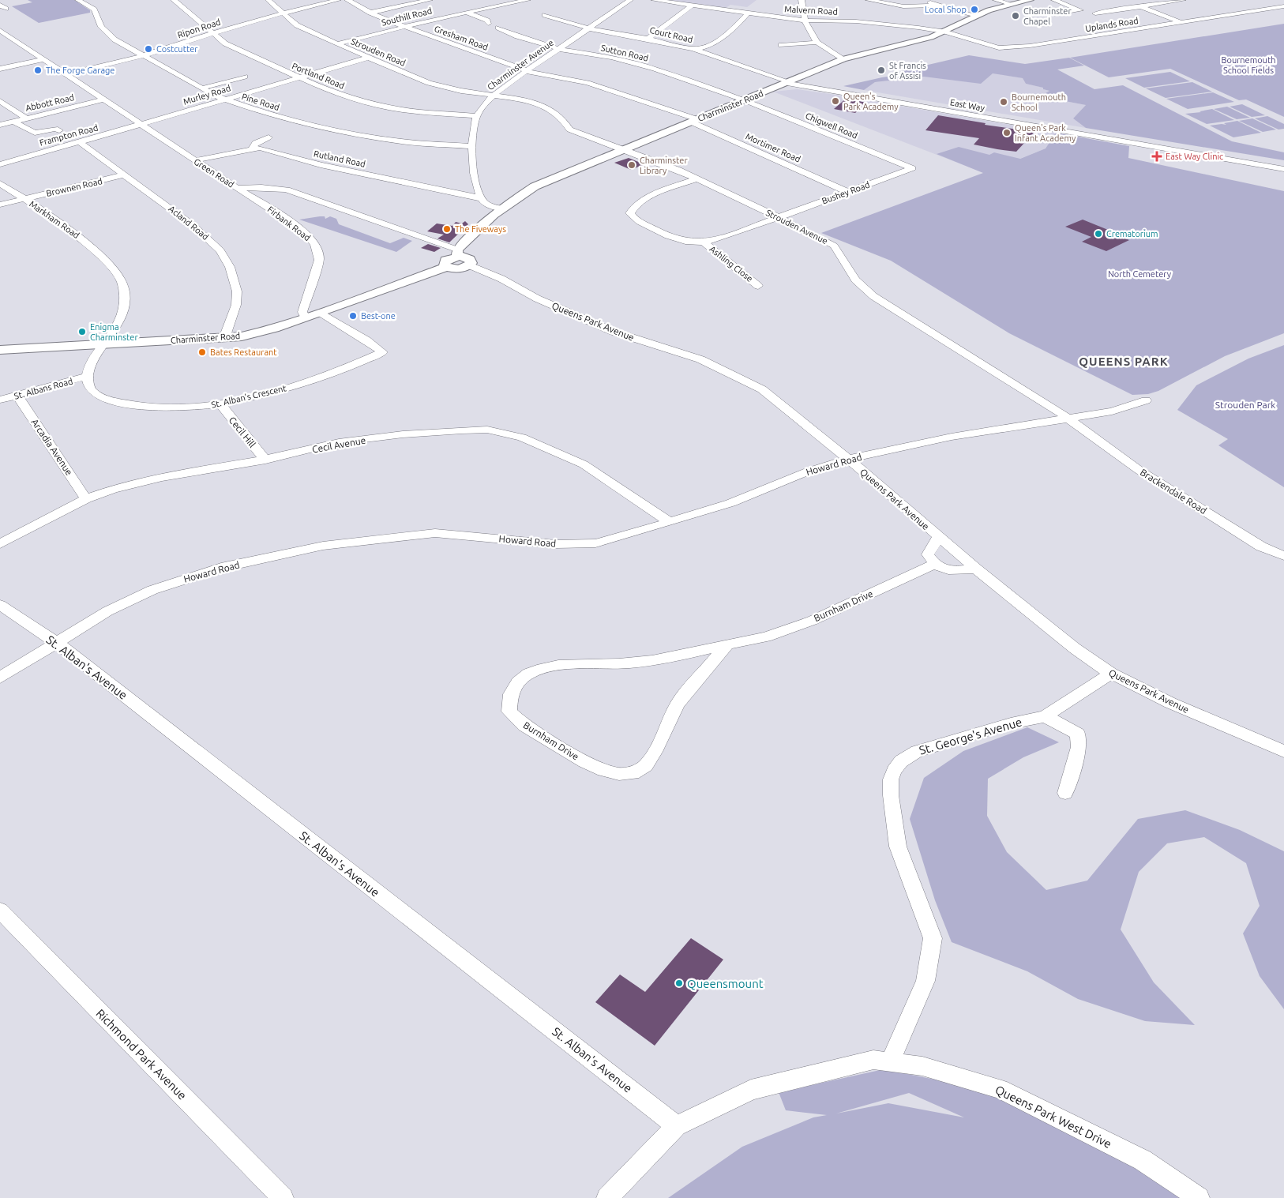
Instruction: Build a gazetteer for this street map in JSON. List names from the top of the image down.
{
  "streets": {
    "main road": ["Charminster Road"],
    "street": [
      "Malvern Road",
      "Southill Road",
      "Uplands Road",
      "Ripon Road",
      "Court Road",
      "Gresham Road",
      "Strouden Road",
      "Sutton Road",
      "Charminster Avenue",
      "Portland Road",
      "Murley Road",
      "Pine Road",
      "Abbott Road",
      "East Way",
      "Chigwell Road",
      "Frampton Road",
      "Mortimer Road",
      "Rutland Road",
      "Green Road",
      "Brownen Road",
      "Bushey Road",
      "Markham Road",
      "Acland Road",
      "Firbank Road",
      "Strouden Avenue",
      "Ashling Close",
      "Queens Park Avenue",
      "St. Albans Road",
      "St. Alban's Crescent",
      "Cecil Hill",
      "Cecil Avenue",
      "Arcadia Avenue",
      "Howard Road",
      "Brackendale Road",
      "Burnham Drive",
      "St. Alban's Avenue",
      "St. George's Avenue",
      "Richmond Park Avenue",
      "Queens Park West Drive"
    ]
  },
  "crossings": [
    ["Malvern Road", "Uplands Road"],
    ["Malvern Road", "Charminster Road"],
    ["Southill Road", "Gresham Road"],
    ["Southill Road", "Strouden Road"],
    ["Uplands Road", "Charminster Road"],
    ["Ripon Road", "Strouden Road"],
    ["Ripon Road", "Portland Road"],
    ["Ripon Road", "Pine Road"],
    ["Ripon Road", "Green Road"],
    ["Court Road", "Charminster Avenue"],
    ["Court Road", "East Way"],
    ["Court Road", "Charminster Road"],
    ["Gresham Road", "Charminster Avenue"],
    ["Gresham Road", "Charminster Road"],
    ["Gresham Road", "Mortimer Road"],
    ["Strouden Road", "Charminster Avenue"],
    ["Strouden Road", "Murley Road"],
    ["Strouden Road", "Strouden Avenue"],
    ["Sutton Road", "Charminster Avenue"],
    ["Sutton Road", "Charminster Road"],
    ["Sutton Road", "Chigwell Road"],
    ["Charminster Avenue", "Portland Road"],
    ["Charminster Avenue", "Pine Road"],
    ["Charminster Avenue", "Rutland Road"],
    ["Charminster Avenue", "Strouden Avenue"],
    ["Portland Road", "Murley Road"],
    ["Murley Road", "Pine Road"],
    ["Murley Road", "Frampton Road"],
    ["Murley Road", "Green Road"],
    ["Abbott Road", "Green Road"],
    ["East Way", "Charminster Road"],
    ["Charminster Road", "Chigwell Road"],
    ["Charminster Road", "Mortimer Road"],
    ["Charminster Road", "Green Road"],
    ["Charminster Road", "Markham Road"],
    ["Charminster Road", "Acland Road"],
    ["Charminster Road", "Firbank Road"],
    ["Charminster Road", "Strouden Avenue"],
    ["Charminster Road", "St. Alban's Crescent"],
    ["Chigwell Road", "Bushey Road"],
    ["Frampton Road", "Green Road"],
    ["Frampton Road", "Acland Road"],
    ["Mortimer Road", "Bushey Road"],
    ["Rutland Road", "Green Road"],
    ["Green Road", "Firbank Road"],
    ["Brownen Road", "Markham Road"],
    ["Brownen Road", "Acland Road"],
    ["Bushey Road", "Strouden Avenue"],
    ["Bushey Road", "Ashling Close"],
    ["Strouden Avenue", "Howard Road"],
    ["Strouden Avenue", "Brackendale Road"],
    ["Queens Park Avenue", "Howard Road"],
    ["Queens Park Avenue", "St. George's Avenue"],
    ["St. Albans Road", "St. Alban's Crescent"],
    ["St. Albans Road", "Arcadia Avenue"],
    ["St. Alban's Crescent", "Cecil Hill"],
    ["Cecil Hill", "Cecil Avenue"],
    ["Cecil Avenue", "Arcadia Avenue"],
    ["Cecil Avenue", "Howard Road"],
    ["Howard Road", "Brackendale Road"],
    ["Howard Road", "St. Alban's Avenue"],
    ["St. Alban's Avenue", "Queens Park West Drive"],
    ["St. George's Avenue", "Queens Park West Drive"]
  ],
  "districts": ["QUEENS PARK"],
  "parks": ["Bournemouth School Fields", "North Cemetery", "Strouden Park"],
  "places": {
    "other": [
      "Local Shop",
      "Charminster Chapel",
      "Costcutter",
      "The Forge Garage",
      "St Francis of Assisi",
      "Queen's Park Academy",
      "Bournemouth School",
      "Queen's Park Infant Academy",
      "Charminster Library",
      "The Fiveways",
      "Crematorium",
      "Best-one",
      "Enigma Charminster",
      "Bates Restaurant",
      "Queensmount"
    ],
    "health": ["East Way Clinic"]
  }
}
